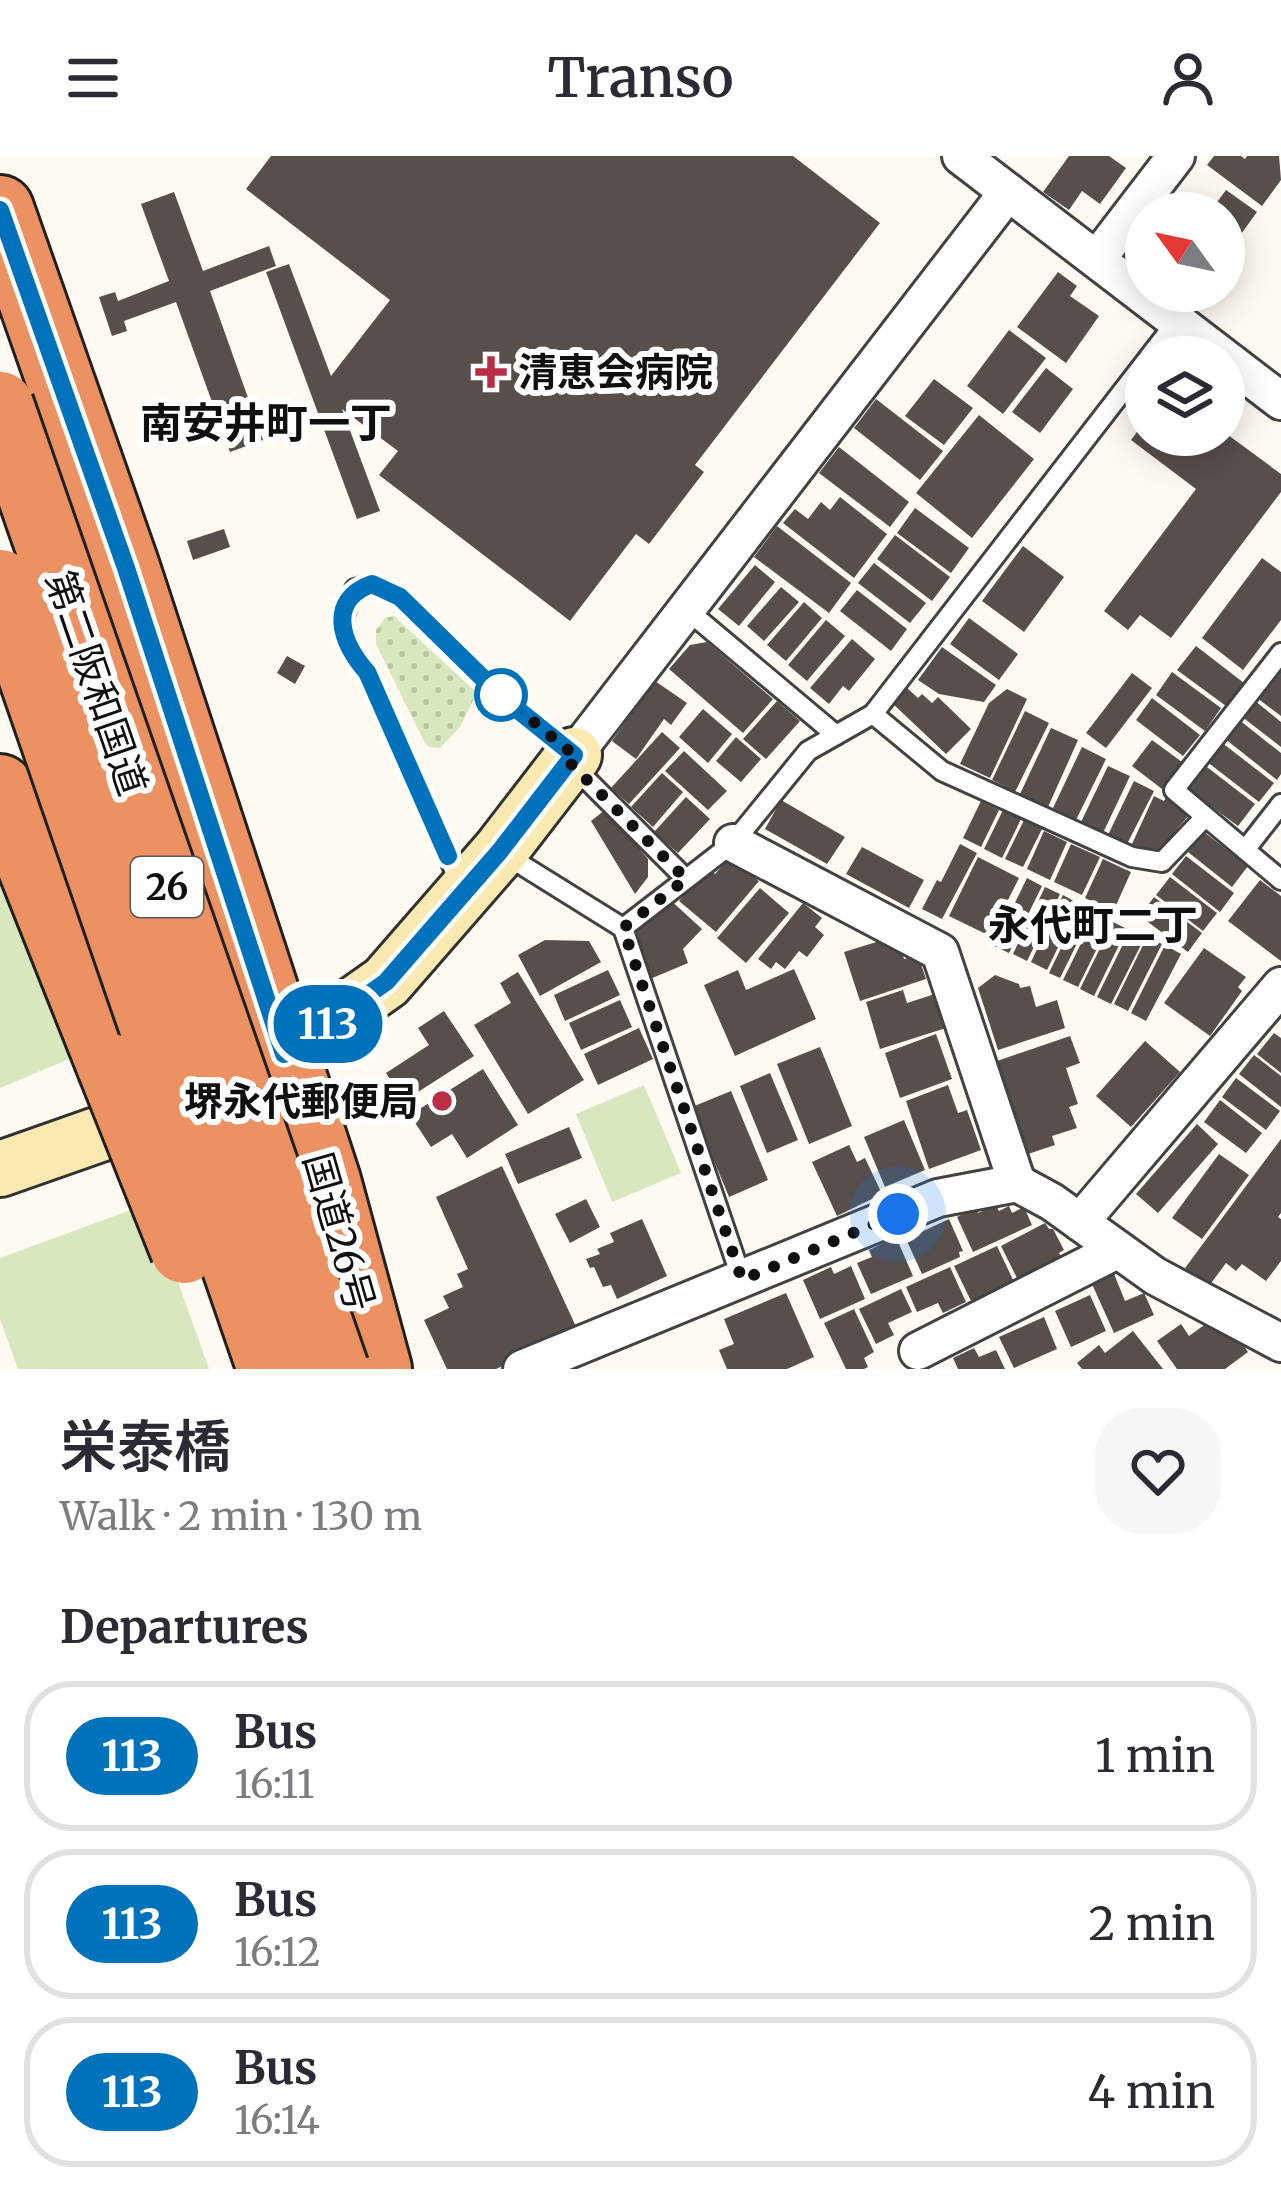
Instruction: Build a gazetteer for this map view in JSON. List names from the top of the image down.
{
  "streets": {
    "highway": ["第二阪和国道", "26", "国道26号"]
  },
  "districts": ["南安井町一丁", "永代町二丁"],
  "places": {
    "health": ["清恵会病院"],
    "other": ["堺永代郵便局"]
  },
  "lines": ["bus line 113"],
  "north": "top left",
  "page": {
    "header": "Transo",
    "on_map": "113",
    "heading": [
      ["栄泰橋", "Walk · 2 min · 130 m"],
      "Departures"
    ],
    "list": [
      {
        "mark": "113",
        "name": "Bus",
        "note": "16:11",
        "value": "1 min"
      },
      {
        "mark": "113",
        "name": "Bus",
        "note": "16:12",
        "value": "2 min"
      },
      {
        "mark": "113",
        "name": "Bus",
        "note": "16:14",
        "value": "4 min"
      }
    ]
  }
}
